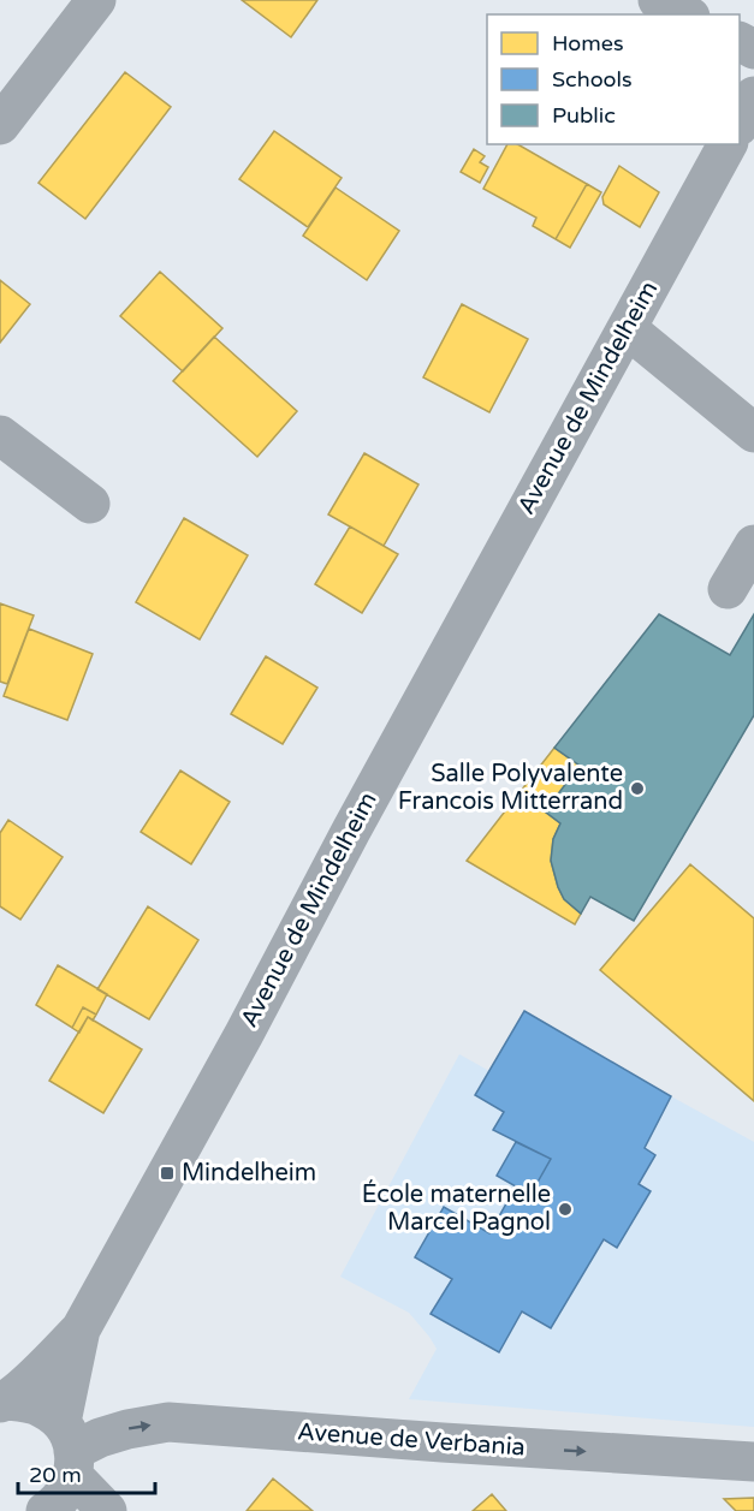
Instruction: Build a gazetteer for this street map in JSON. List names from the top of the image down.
{
  "streets": {
    "street": ["Avenue de Mindelheim", "Avenue de Verbania"]
  },
  "crossings": [
    ["Avenue de Mindelheim", "Avenue de Verbania"]
  ],
  "one_way": ["Avenue de Verbania"],
  "places": {
    "other": ["Salle Polyvalente Francois Mitterrand", "École maternelle Marcel Pagnol"],
    "transit": ["Mindelheim"]
  },
  "legend": ["Homes", "Schools", "Public"],
  "scale_bar": "20 m"
}
